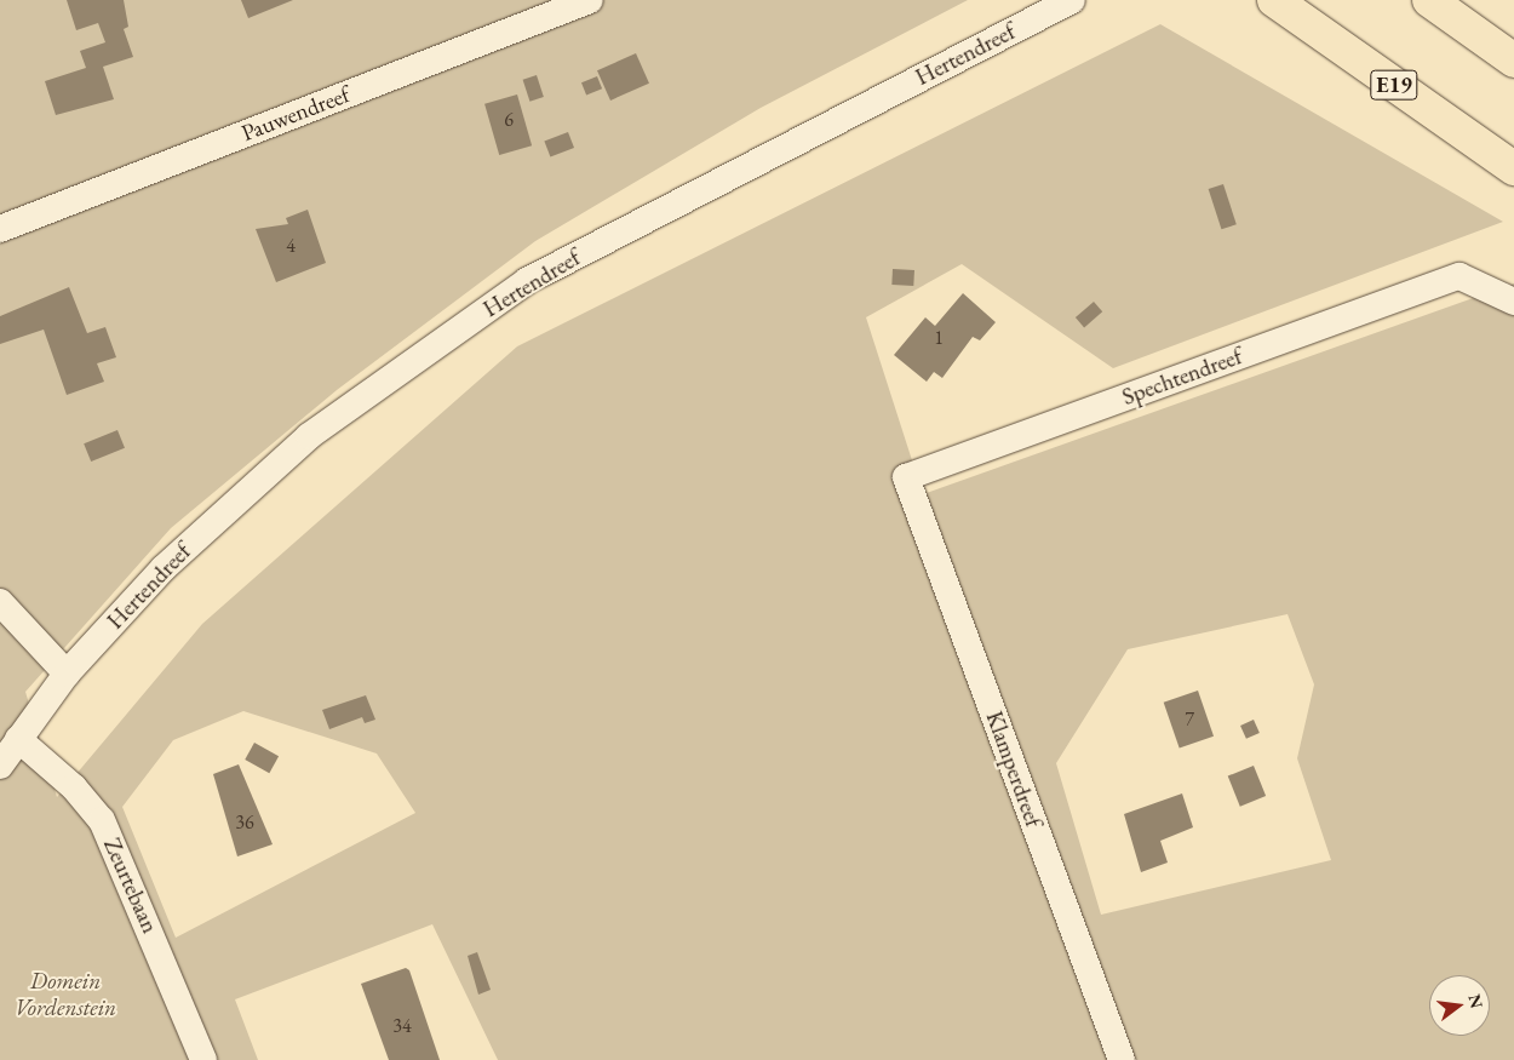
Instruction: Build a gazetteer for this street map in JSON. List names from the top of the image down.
{
  "streets": {
    "highway": ["E19"],
    "street": [
      "Hertendreef",
      "Pauwendreef",
      "Spechtendreef",
      "Klamperdreef",
      "Zeurtebaan"
    ]
  },
  "crossings": [
    ["Hertendreef", "Zeurtebaan"],
    ["Spechtendreef", "Klamperdreef"]
  ],
  "parks": ["Domein Vordenstein"],
  "house_numbers": [
    "6",
    "4",
    "1",
    "7",
    "36",
    "34"
  ],
  "north": "right"
}
